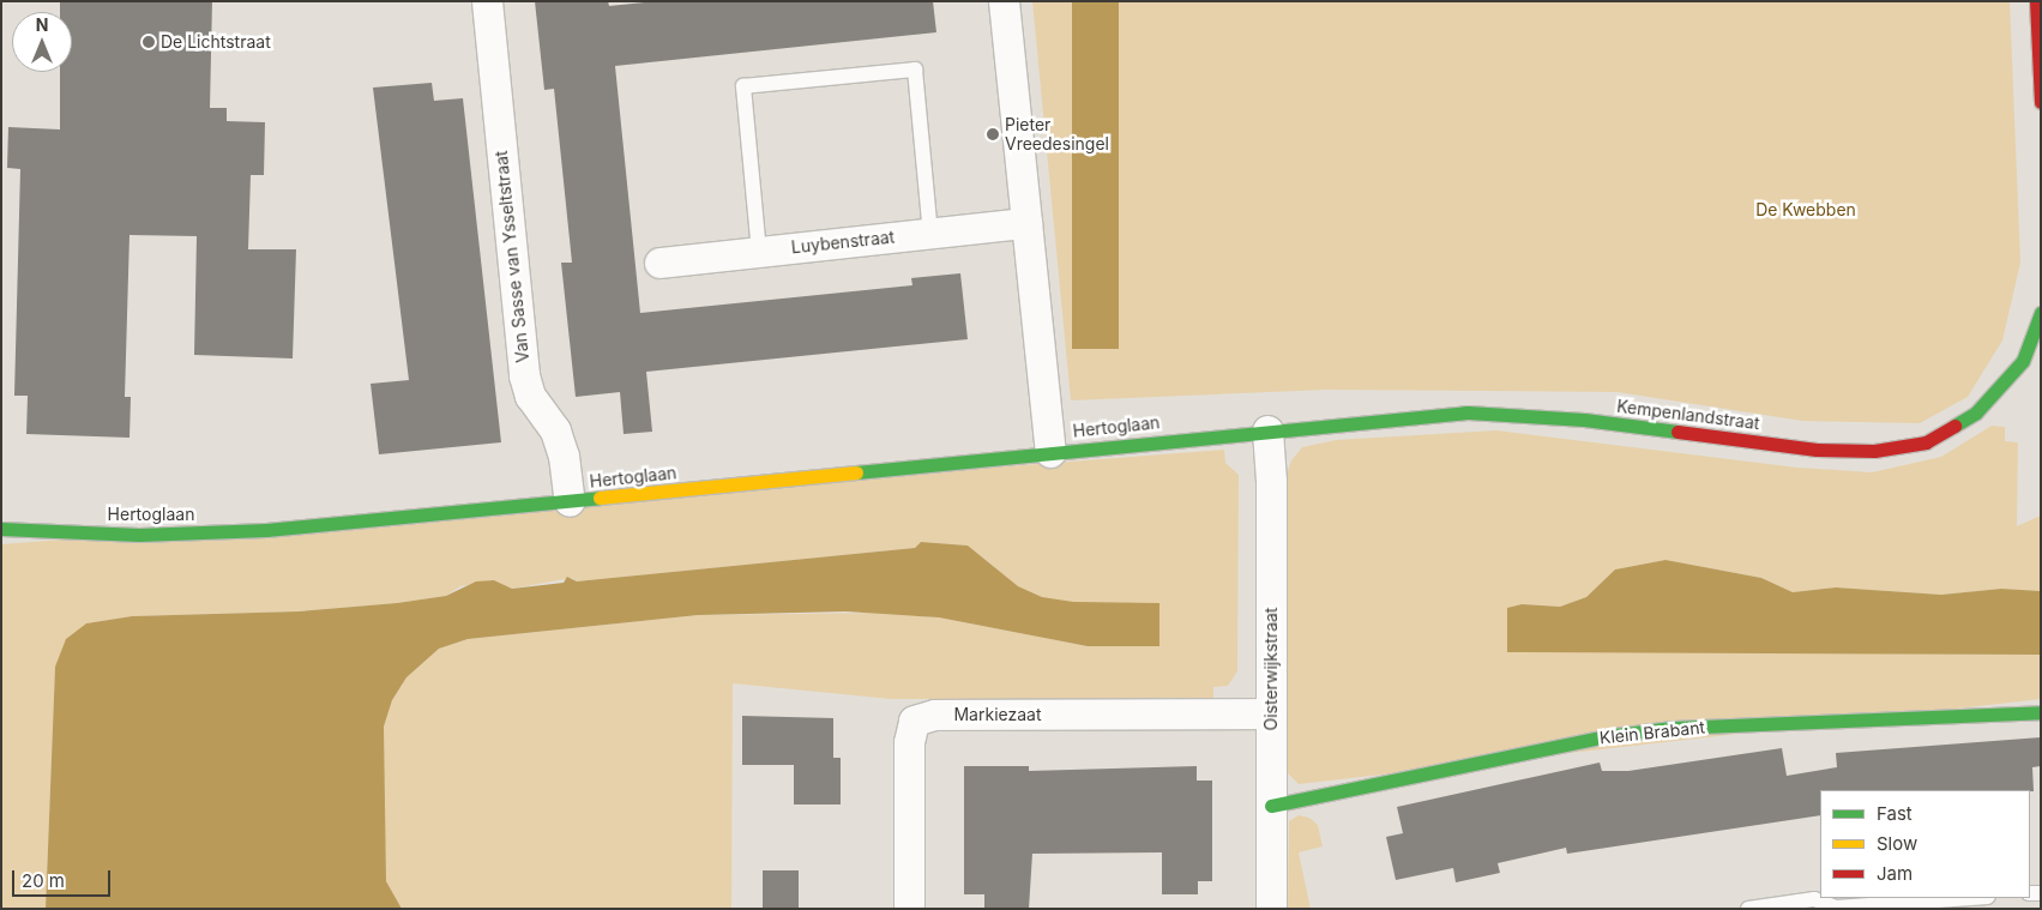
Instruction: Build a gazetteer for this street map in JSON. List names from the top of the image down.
{
  "streets": {
    "street": [
      "Luybenstraat",
      "Van Sasse van Ysseltstraat",
      "Kempenlandstraat",
      "Hertoglaan",
      "Oisterwijkstraat",
      "Markiezaat",
      "Klein Brabant"
    ]
  },
  "crossings": [
    ["Van Sasse van Ysseltstraat", "Hertoglaan"],
    ["Kempenlandstraat", "Hertoglaan"],
    ["Kempenlandstraat", "Oisterwijkstraat"],
    ["Hertoglaan", "Oisterwijkstraat"],
    ["Oisterwijkstraat", "Markiezaat"],
    ["Oisterwijkstraat", "Klein Brabant"]
  ],
  "parks": ["De Kwebben"],
  "places": ["De Lichtstraat", "Pieter Vreedesingel"],
  "legend": ["Fast", "Slow", "Jam"],
  "scale_bar": "20 m",
  "north": "top"
}
